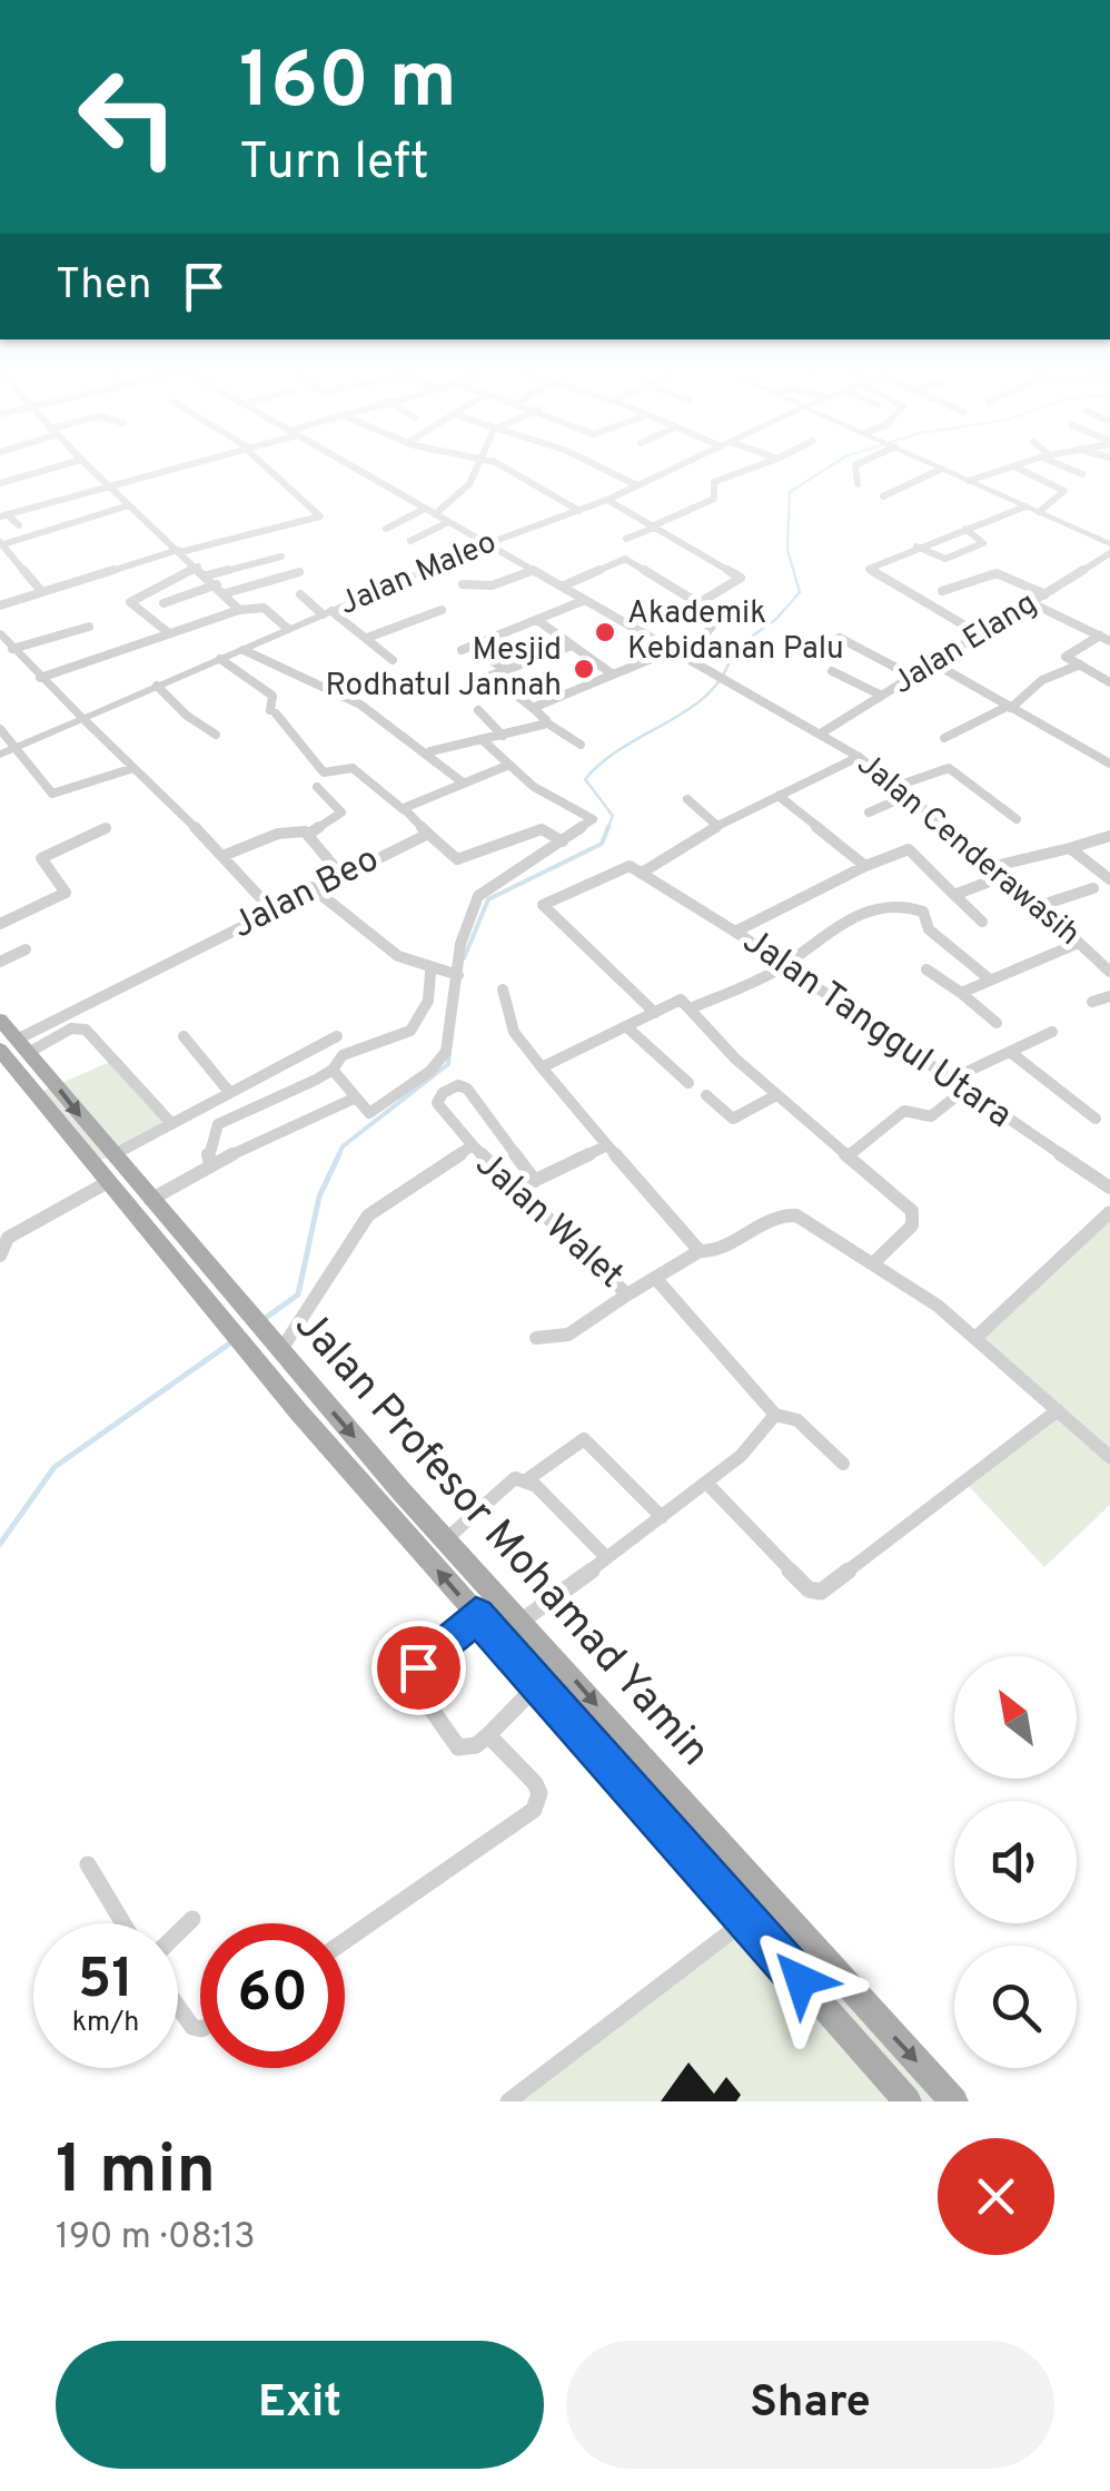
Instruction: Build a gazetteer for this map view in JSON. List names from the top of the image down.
{
  "streets": {
    "main road": ["Jalan Profesor Mohamad Yamin"],
    "street": [
      "Jalan Maleo",
      "Jalan Elang",
      "Jalan Cenderawasih",
      "Jalan Beo",
      "Jalan Tanggul Utara",
      "Jalan Walet"
    ]
  },
  "crossings": [
    ["Jalan Maleo", "Jalan Cenderawasih"],
    ["Jalan Elang", "Jalan Cenderawasih"],
    ["Jalan Beo", "Jalan Profesor Mohamad Yamin"],
    ["Jalan Walet", "Jalan Profesor Mohamad Yamin"]
  ],
  "places": ["Akademik Kebidanan Palu", "Mesjid Rodhatul Jannah"],
  "north": "top left",
  "page": {
    "turn": ["160 m", "Turn left"],
    "then": "Then",
    "speed": "51 km/h",
    "limit": "60",
    "heading": ["1 min", "190 m · 08:13"],
    "buttons": ["Exit", "Share"]
  }
}
